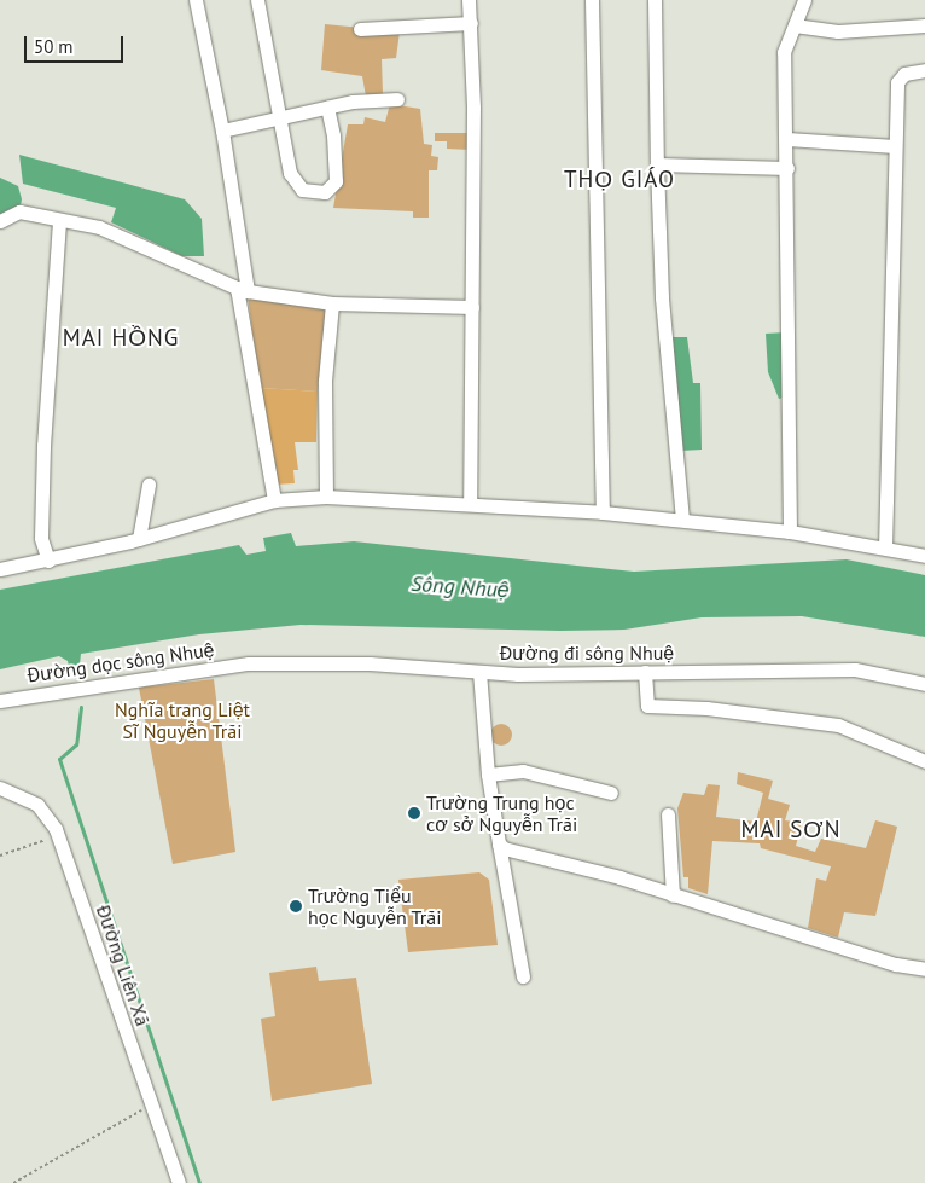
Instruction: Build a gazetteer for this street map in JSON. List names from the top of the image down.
{
  "streets": {
    "street": ["Đường đi sông Nhuệ", "Đường dọc sông Nhuệ", "Đường Liên Xã"]
  },
  "crossings": [
    ["Đường đi sông Nhuệ", "Đường dọc sông Nhuệ"]
  ],
  "districts": ["THỌ GIÁO", "MAI HỒNG", "MAI SƠN"],
  "water": ["Sông Nhuệ"],
  "parks": ["Nghĩa trang Liệt Sĩ Nguyễn Trãi"],
  "places": ["Trường Trung học cơ sở Nguyễn Trãi", "Trường Tiểu học Nguyễn Trãi"],
  "scale_bar": "50 m"
}
